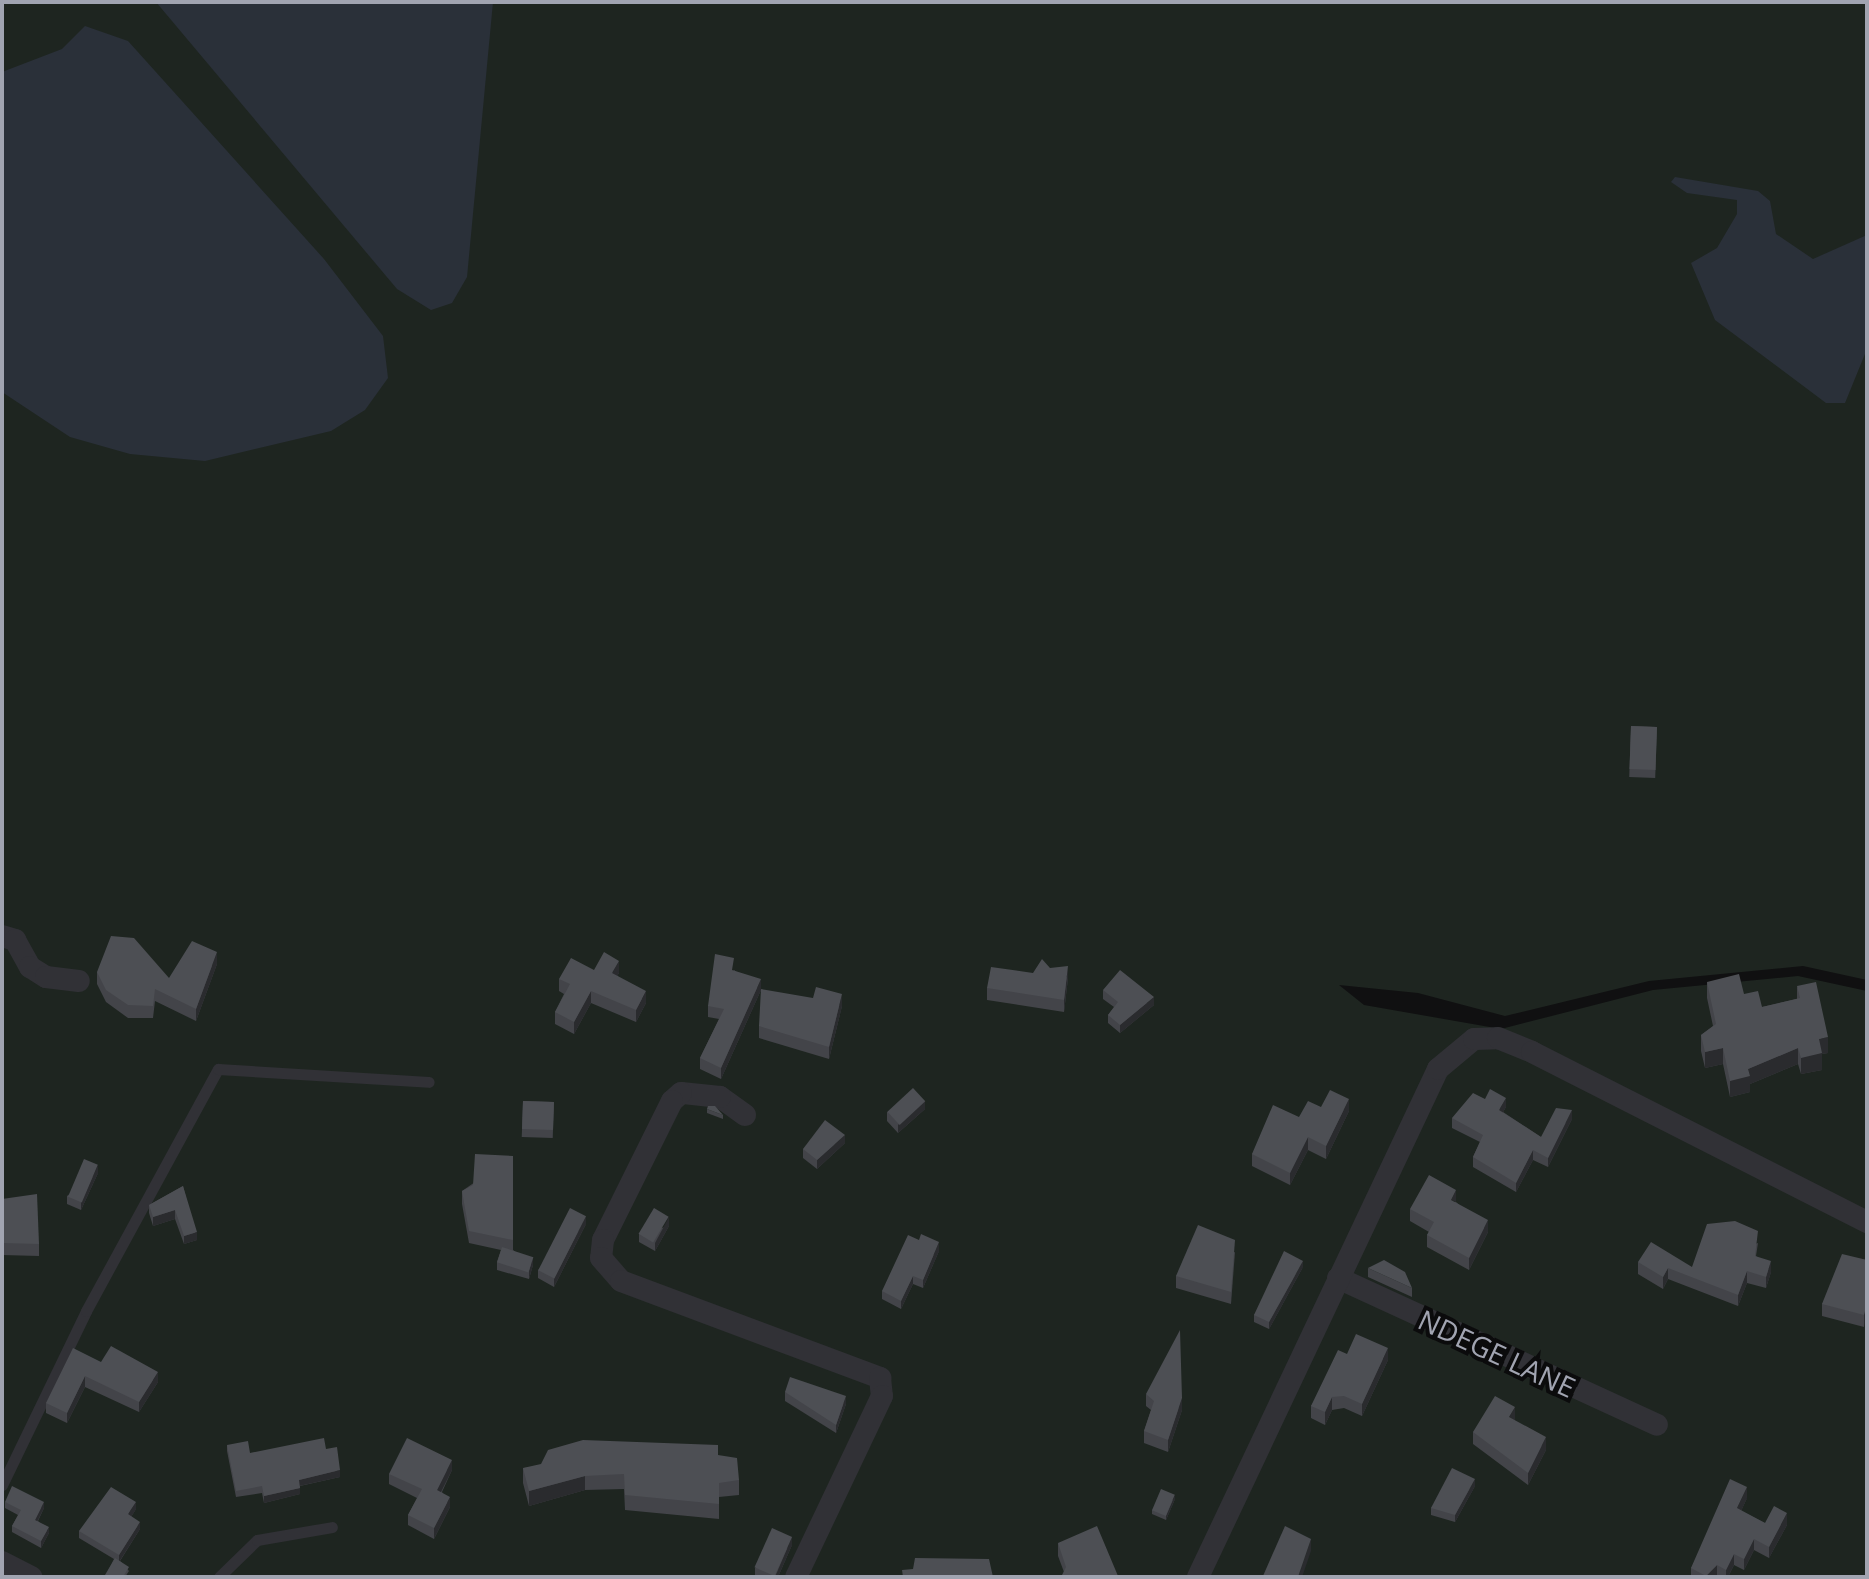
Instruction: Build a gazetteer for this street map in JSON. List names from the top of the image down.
{
  "streets": {
    "street": ["NDEGE LANE"]
  }
}
